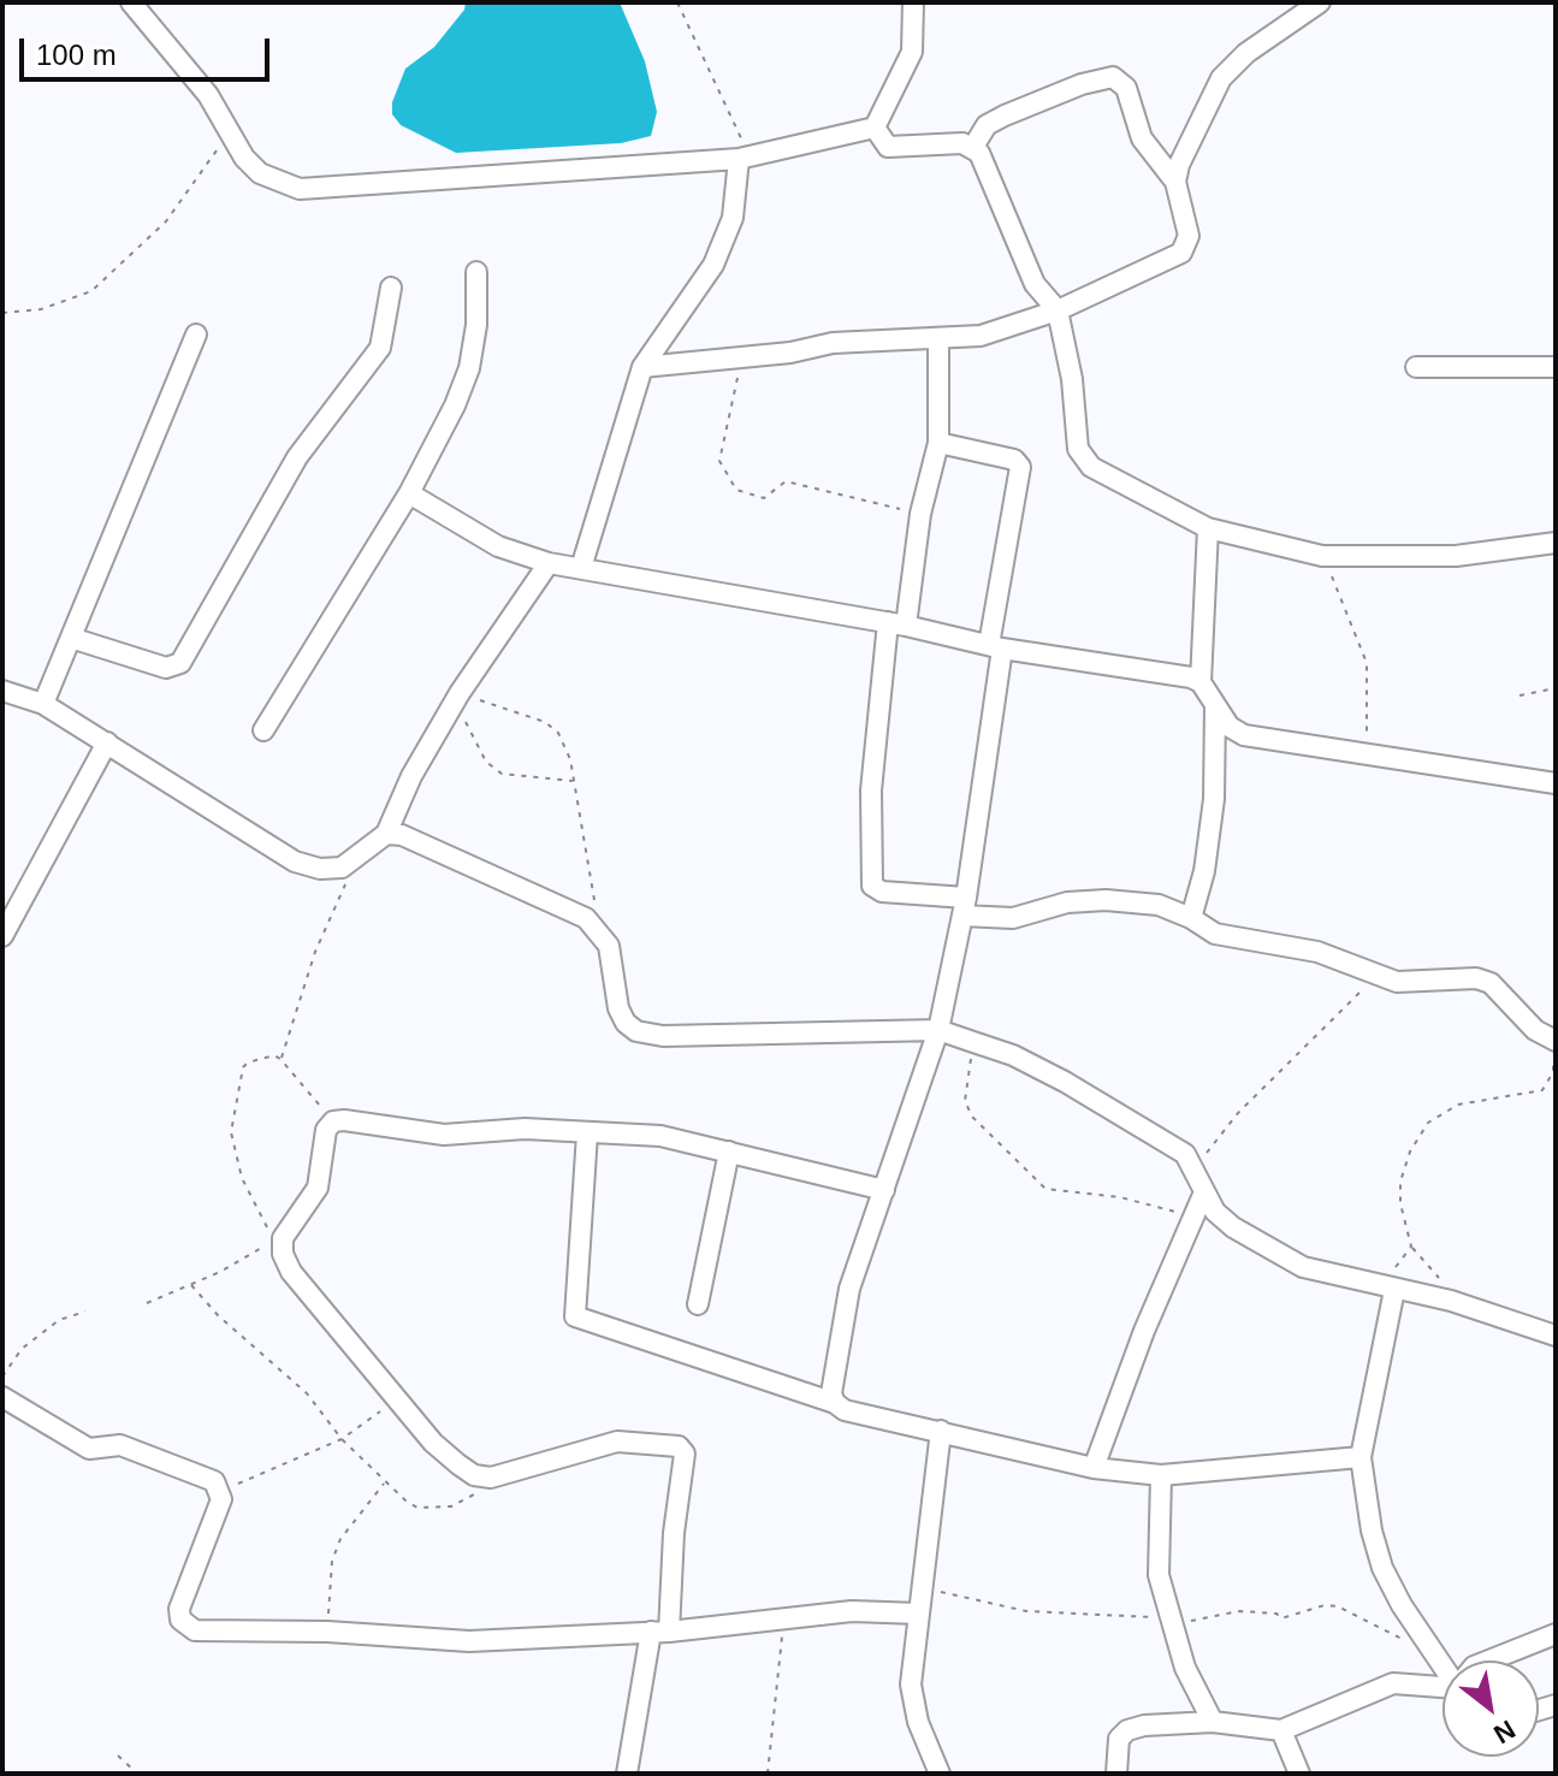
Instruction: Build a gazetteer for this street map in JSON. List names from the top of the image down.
{
  "scale_bar": "100 m",
  "north": "bottom right"
}
